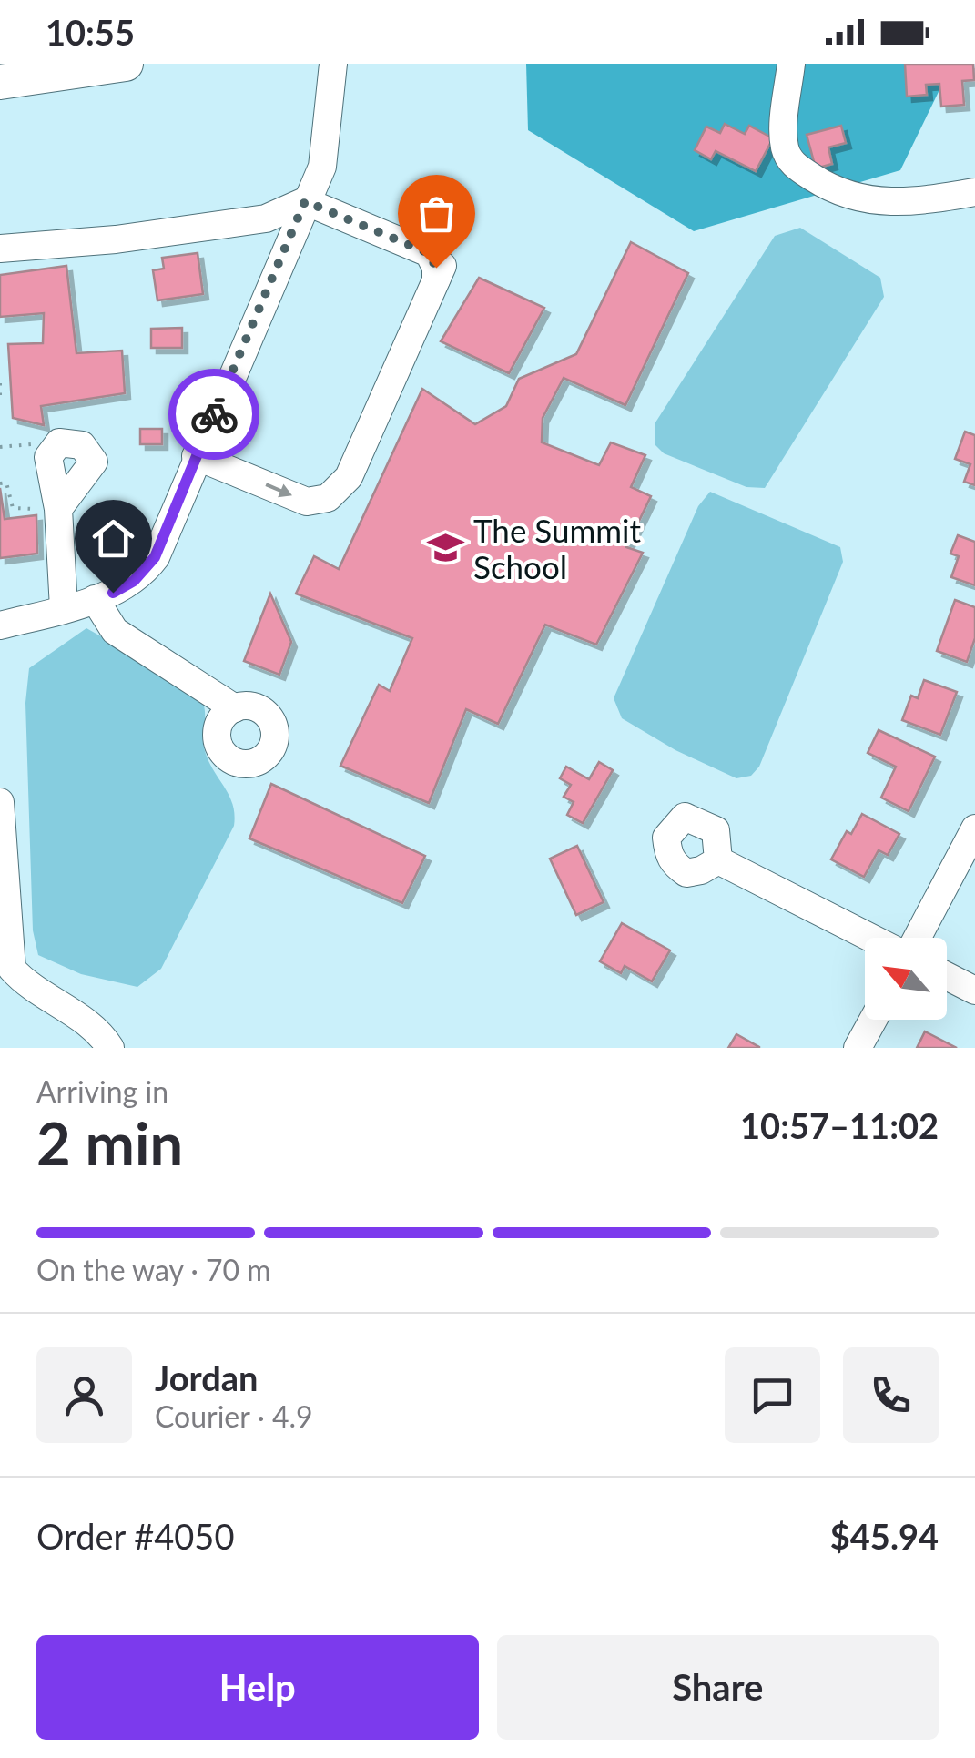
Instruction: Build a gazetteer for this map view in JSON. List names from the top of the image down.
{
  "places": {
    "school or university": ["The Summit School"]
  },
  "north": "top left",
  "page": {
    "status": "10:55",
    "heading": ["2 min", "Arriving in", "10:57–11:02"],
    "panel": [
      "Jordan",
      "Courier · 4.9",
      "Order #4050",
      "$45.94"
    ],
    "bar": "On the way · 70 m",
    "buttons": ["Help", "Share"]
  }
}
